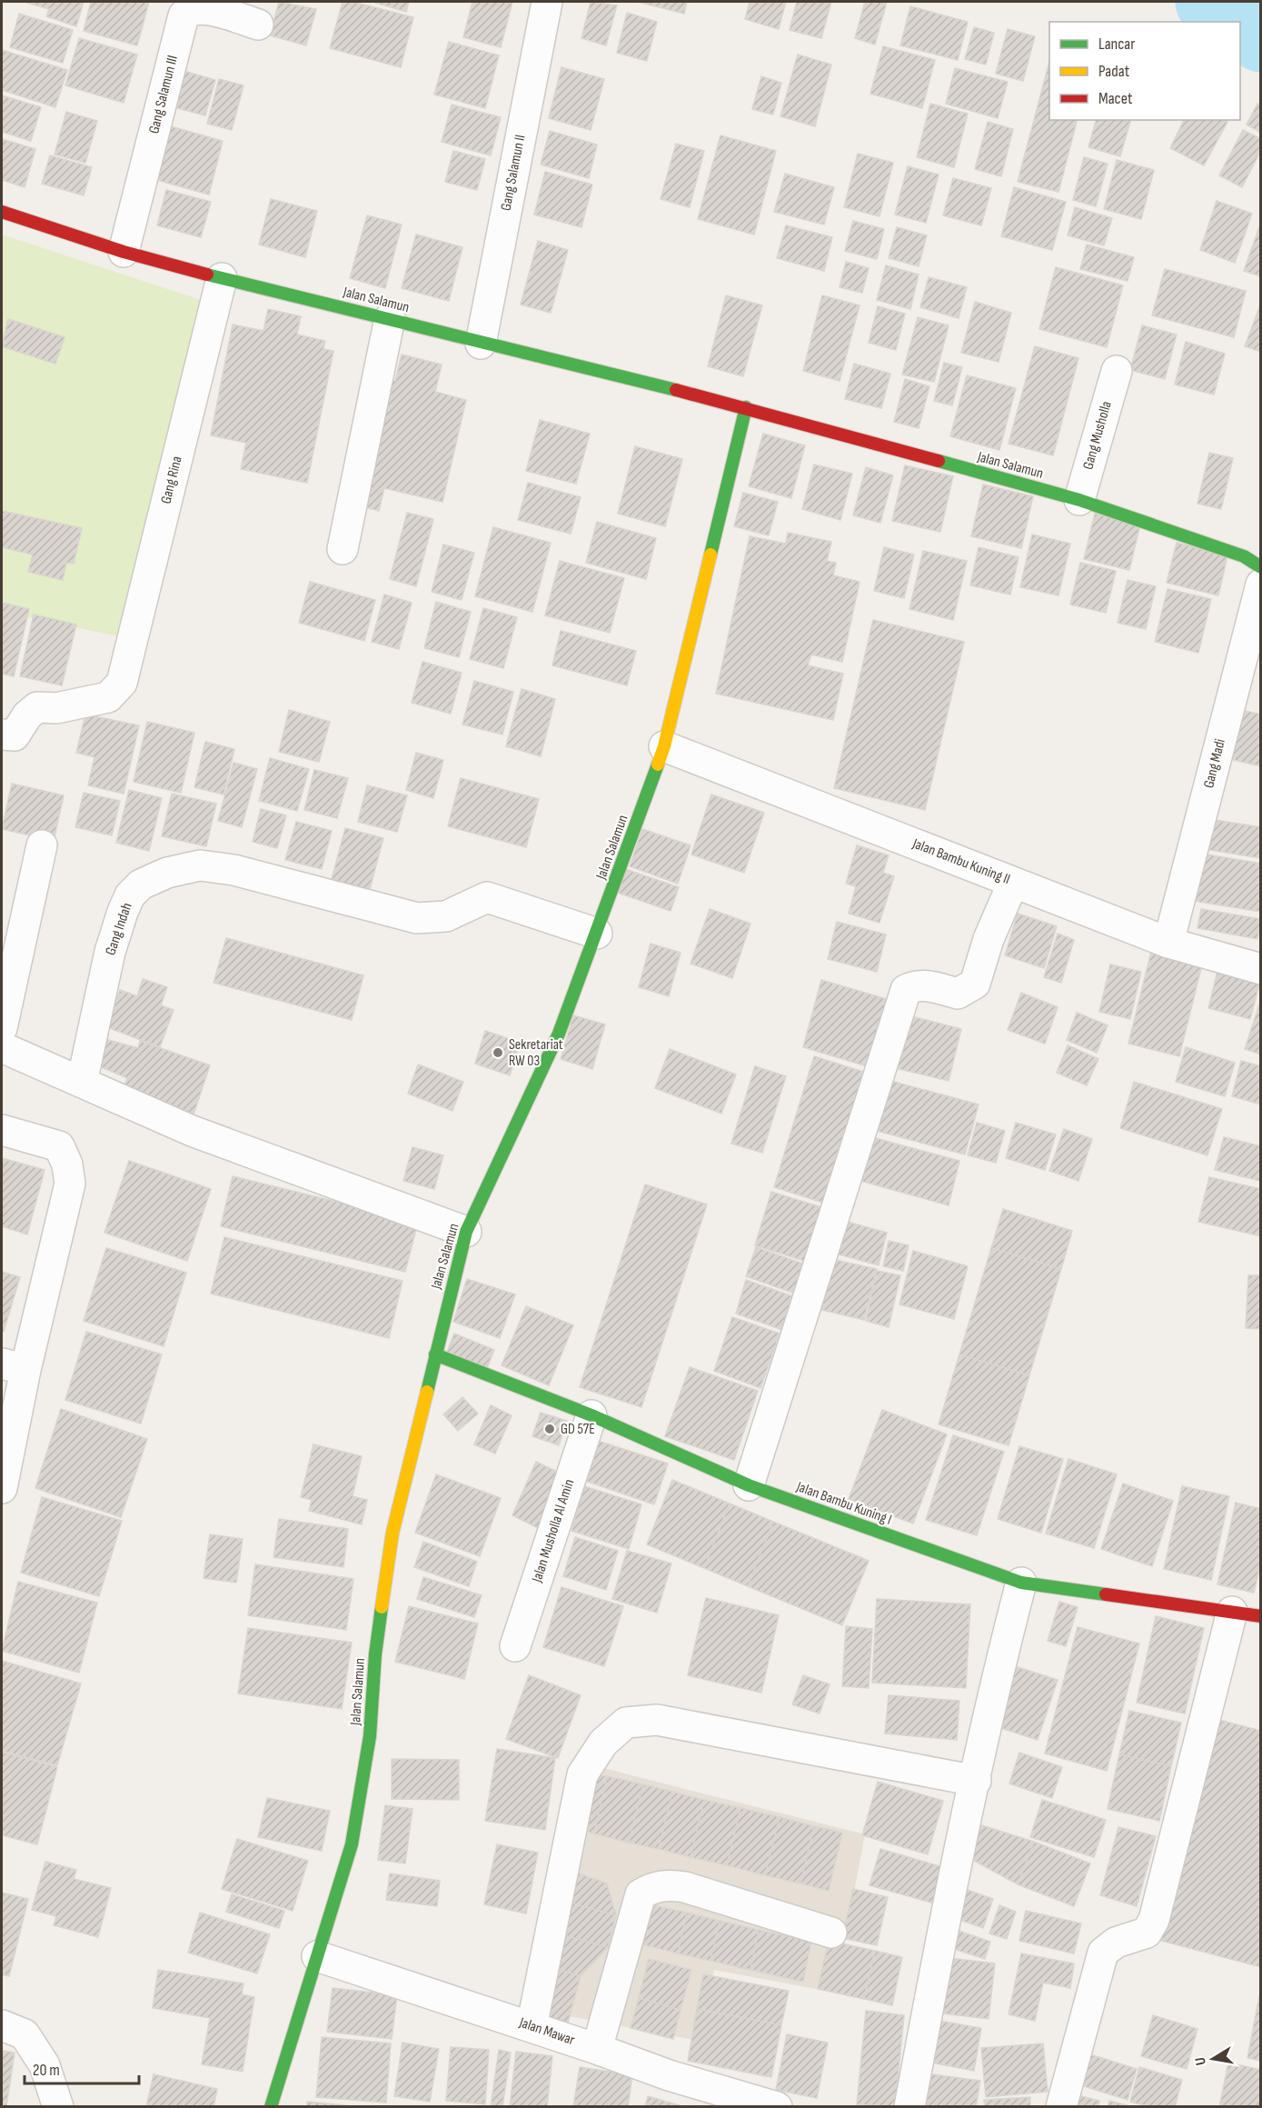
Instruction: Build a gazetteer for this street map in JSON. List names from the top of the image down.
{
  "streets": {
    "street": [
      "Gang Salamun III",
      "Gang Salamun II",
      "Jalan Salamun",
      "Gang Musholla",
      "Gang Rina",
      "Gang Madi",
      "Jalan Bambu Kuning II",
      "Gang Indah",
      "Jalan Bambu Kuning I",
      "Jalan Musholla Al Amin",
      "Jalan Mawar"
    ]
  },
  "crossings": [
    ["Gang Salamun III", "Jalan Salamun"],
    ["Gang Salamun II", "Jalan Salamun"],
    ["Jalan Salamun", "Gang Musholla"],
    ["Jalan Salamun", "Gang Rina"],
    ["Jalan Salamun", "Jalan Bambu Kuning II"],
    ["Jalan Salamun", "Gang Indah"],
    ["Jalan Salamun", "Jalan Bambu Kuning I"],
    ["Jalan Salamun", "Jalan Mawar"],
    ["Gang Madi", "Jalan Bambu Kuning II"],
    ["Jalan Bambu Kuning I", "Jalan Musholla Al Amin"]
  ],
  "places": ["Sekretariat RW 03", "GD 57E"],
  "legend": ["Lancar", "Padat", "Macet"],
  "scale_bar": "20 m",
  "north": "left"
}
